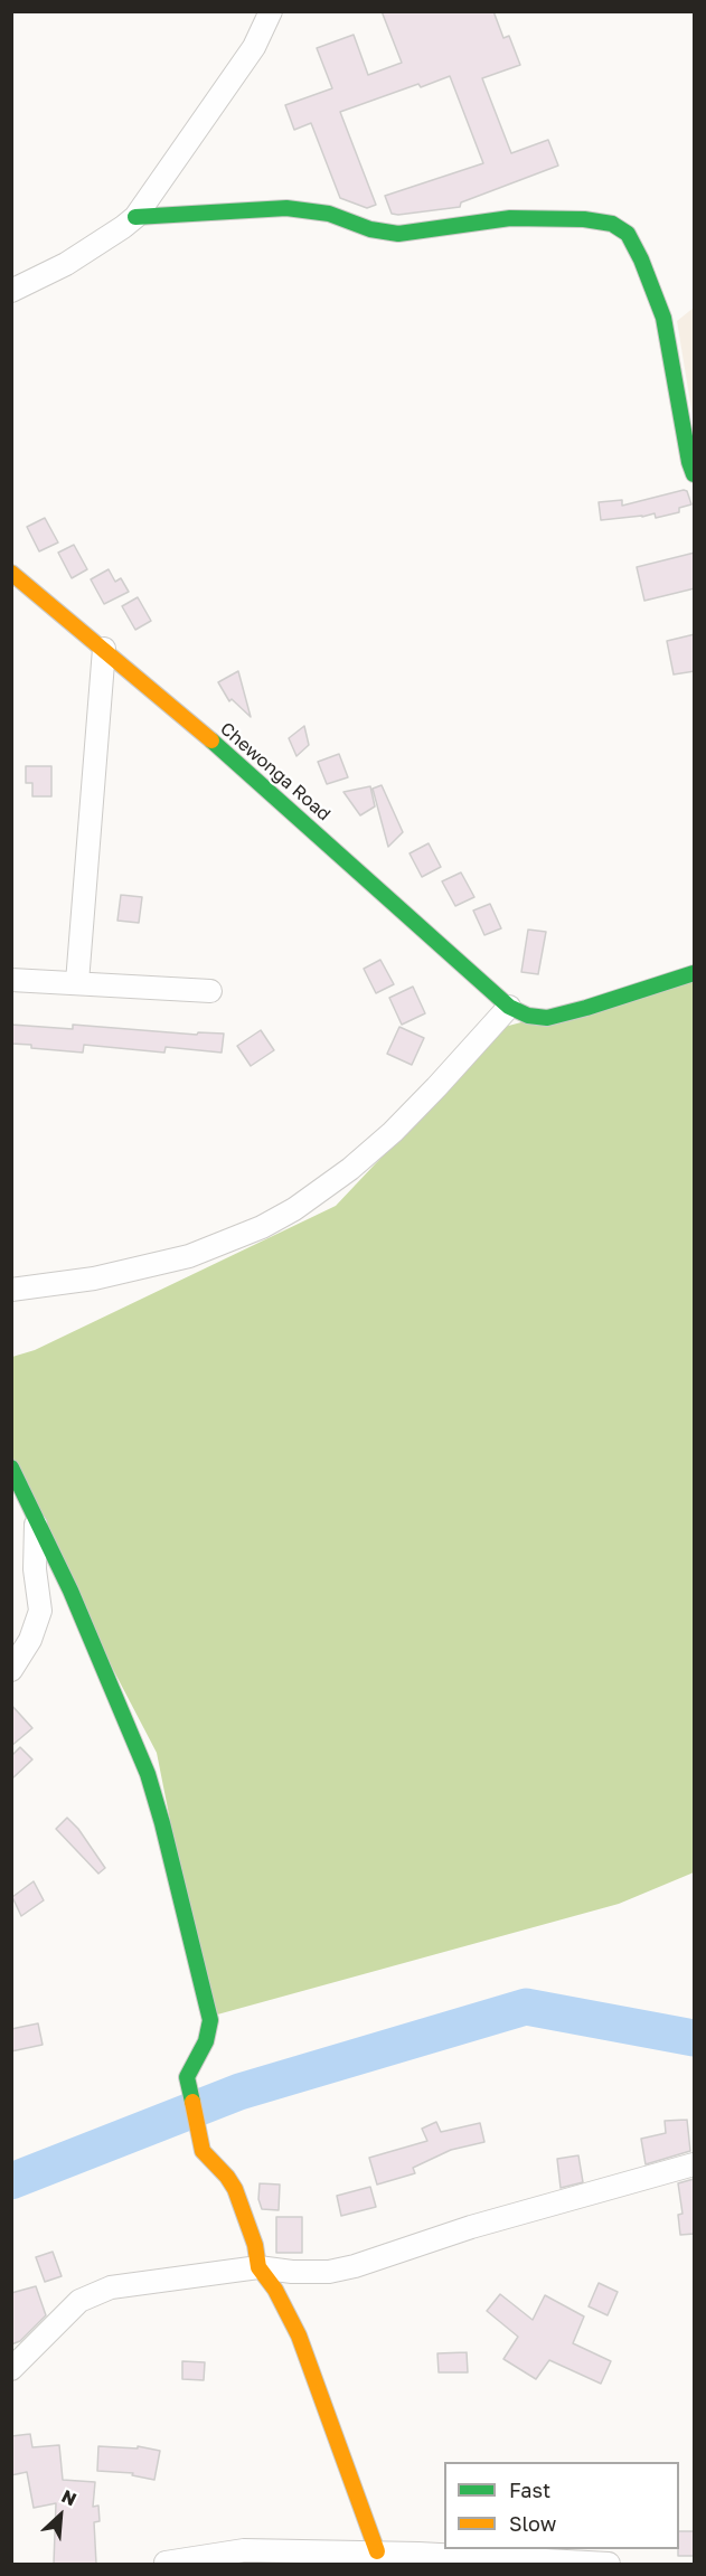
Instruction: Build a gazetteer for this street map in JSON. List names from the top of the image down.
{
  "streets": {
    "street": ["Chewonga Road"]
  },
  "legend": ["Fast", "Slow"],
  "north": "top right"
}
